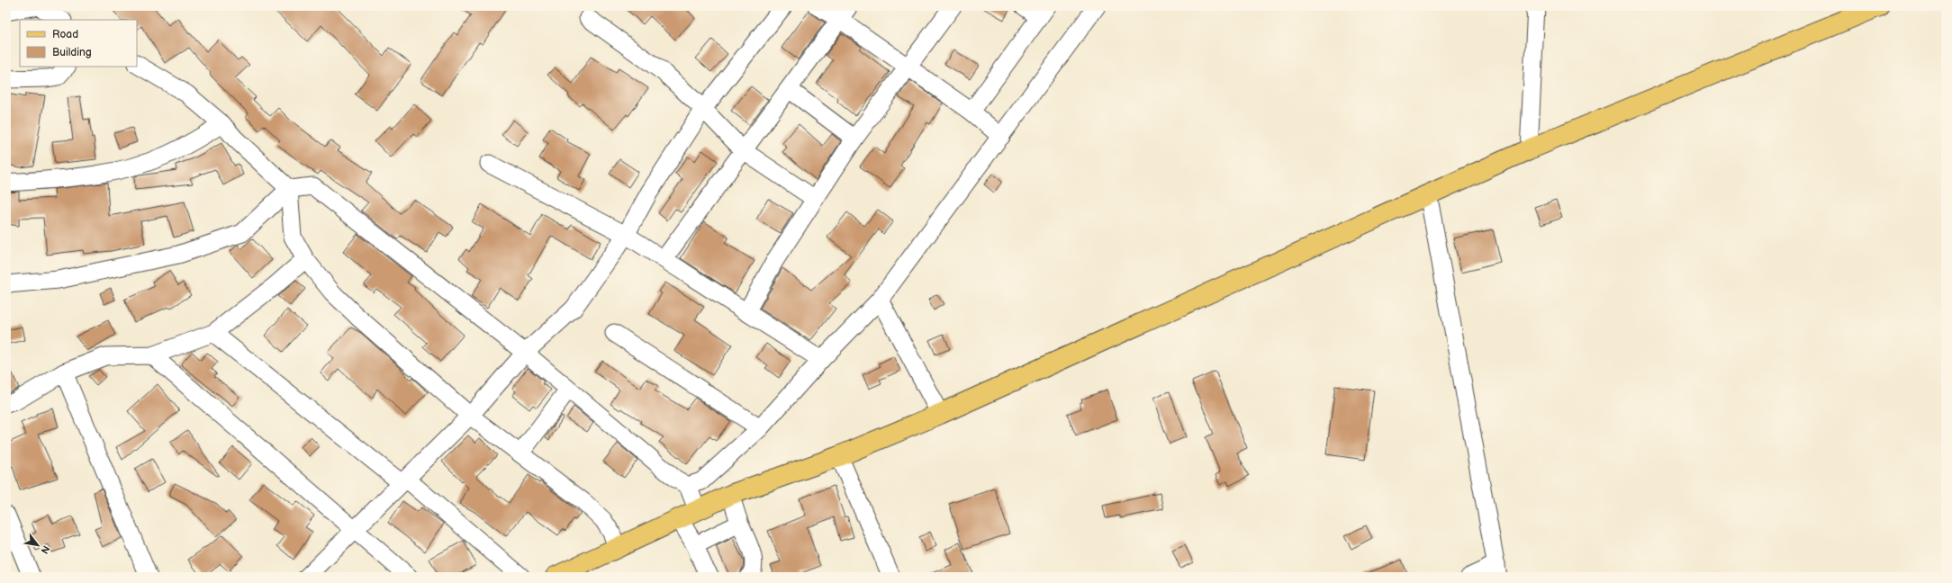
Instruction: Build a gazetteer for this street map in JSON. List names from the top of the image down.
{
  "legend": ["Road", "Building"],
  "north": "bottom right"
}
